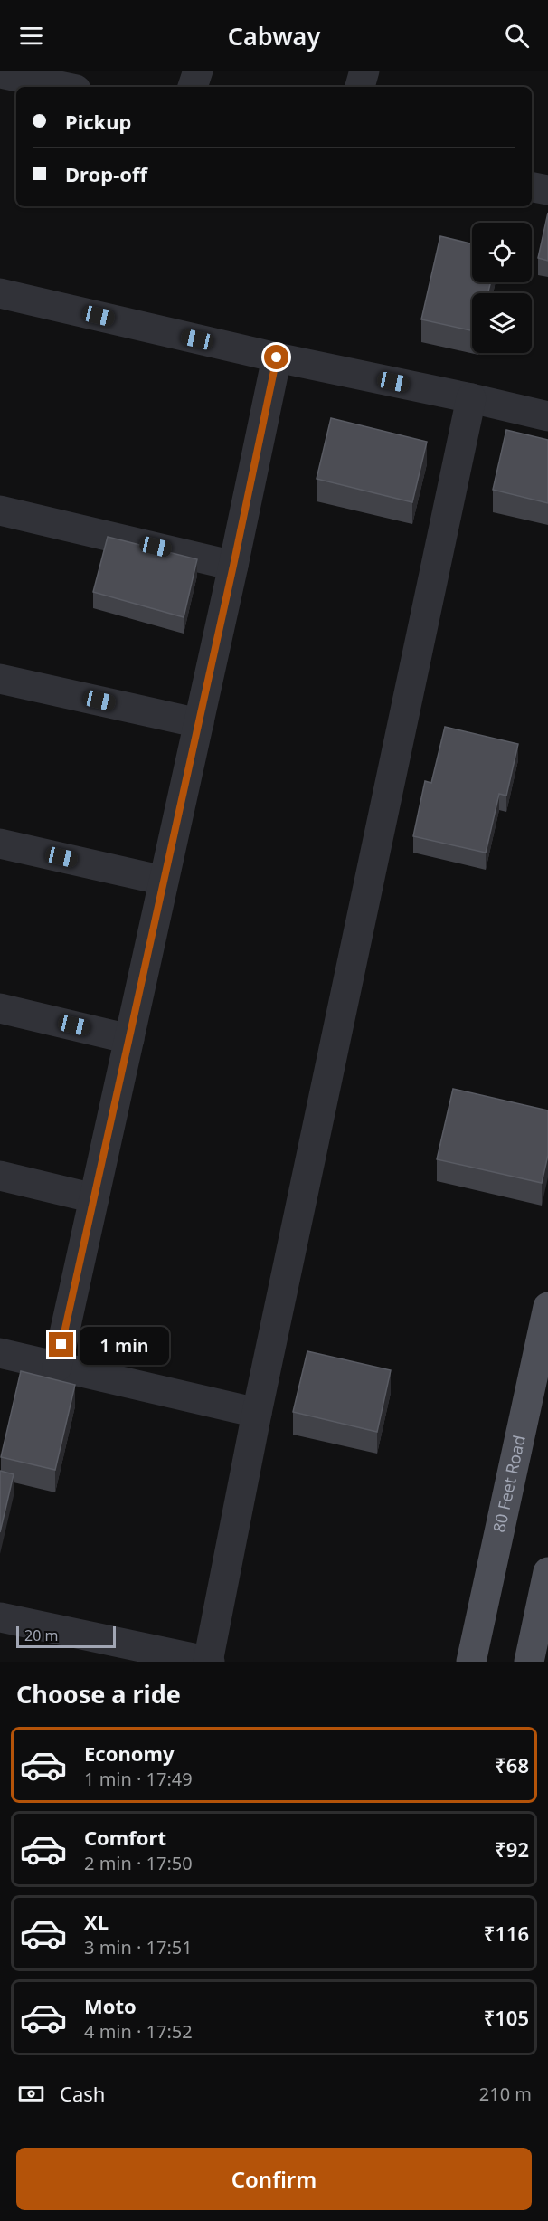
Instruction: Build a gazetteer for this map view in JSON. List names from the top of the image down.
{
  "streets": {
    "main road": ["80 Feet Road"]
  },
  "scale_bar": "20 m",
  "page": {
    "header": "Cabway",
    "banner": ["Pickup", "Drop-off"],
    "bubble": "1 min",
    "scale": "20 m",
    "heading": "Choose a ride",
    "list": [
      {
        "name": "Economy",
        "note": "1 min · 17:49",
        "value": "₹68"
      },
      {
        "name": "Comfort",
        "note": "2 min · 17:50",
        "value": "₹92"
      },
      {
        "name": "XL",
        "note": "3 min · 17:51",
        "value": "₹116"
      },
      {
        "name": "Moto",
        "note": "4 min · 17:52",
        "value": "₹105"
      }
    ],
    "pay": ["Cash", "210 m"],
    "buttons": "Confirm"
  }
}
